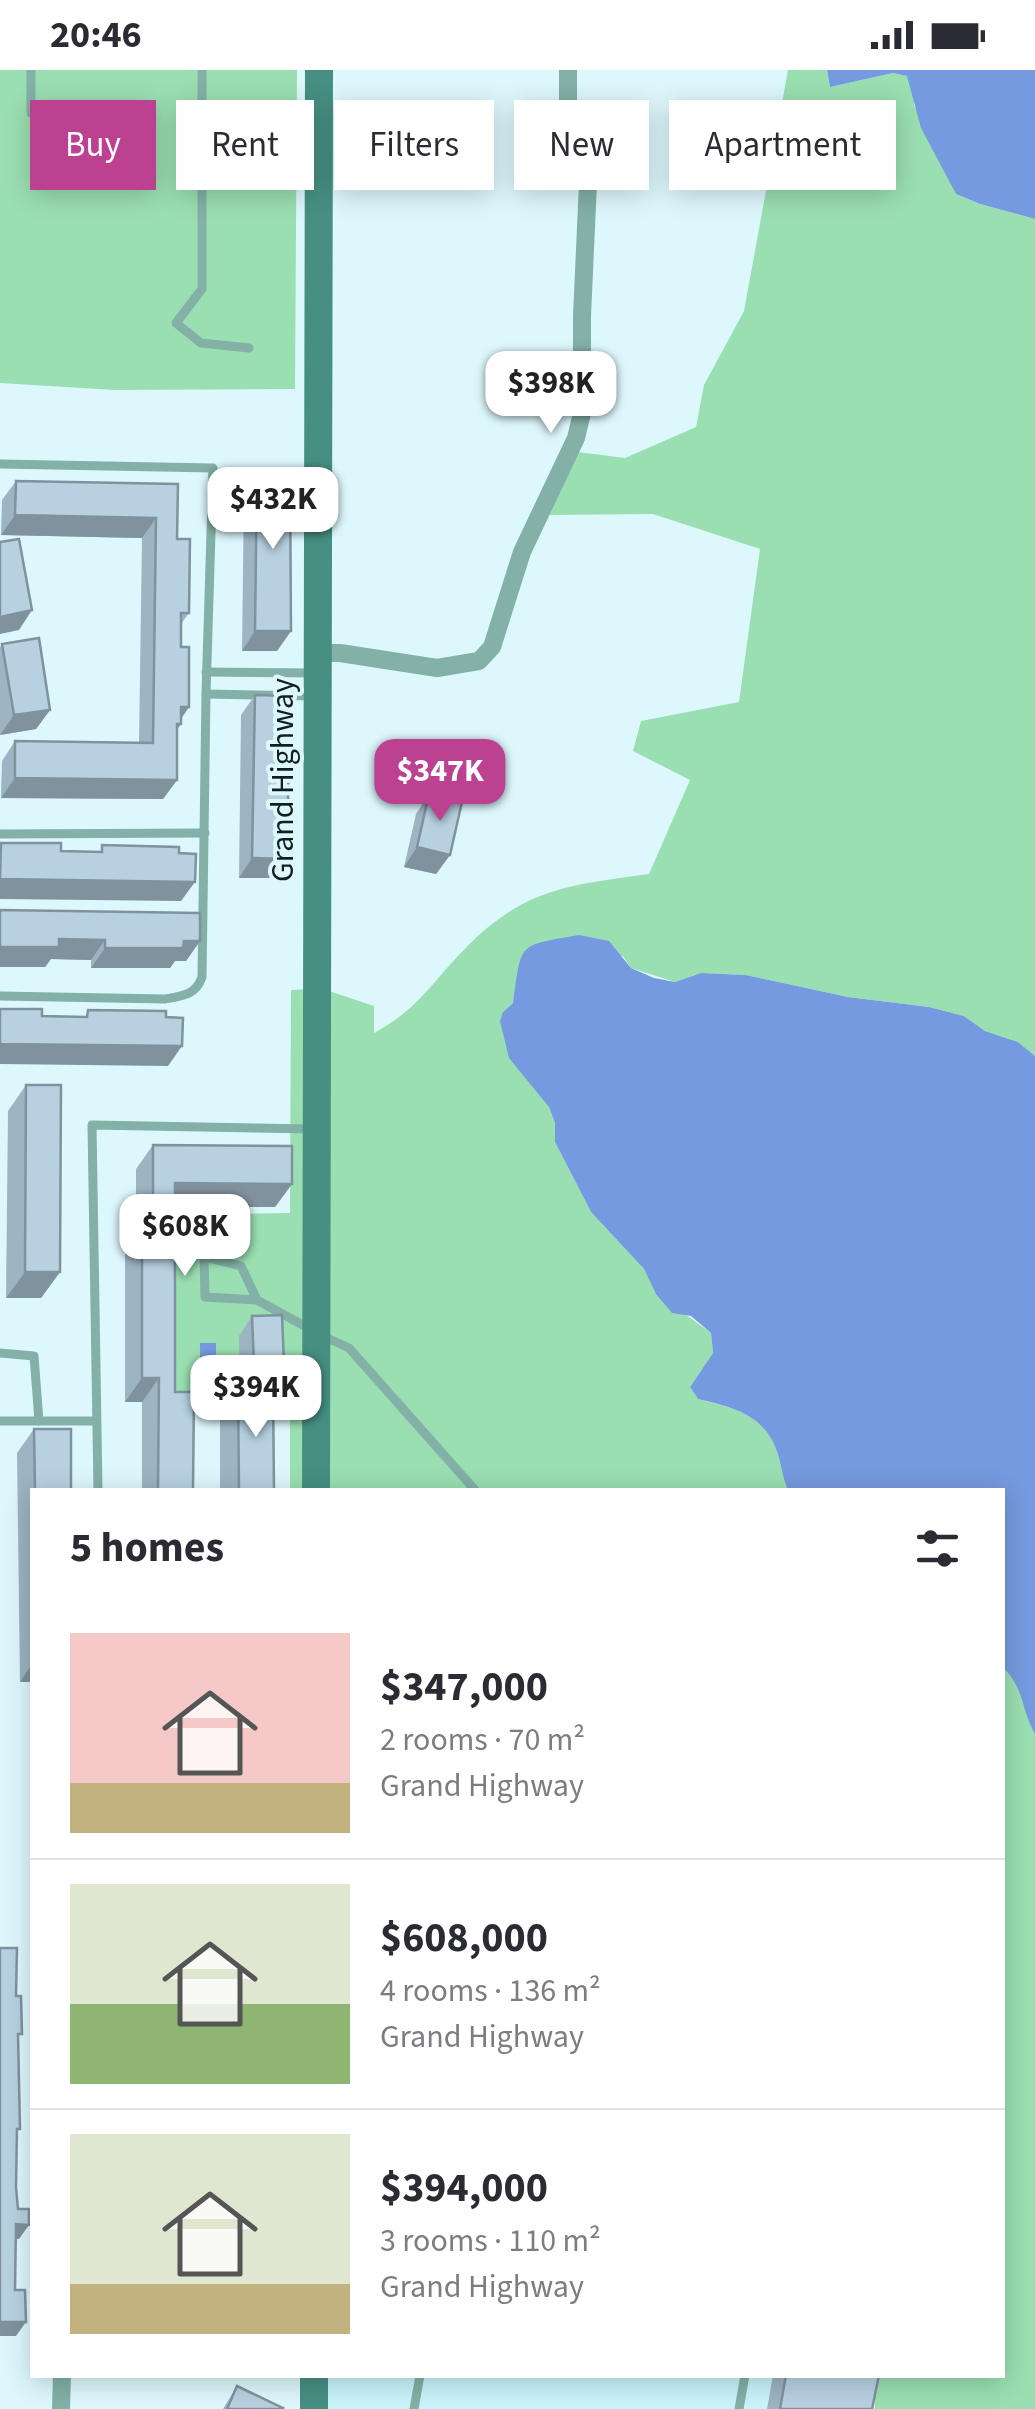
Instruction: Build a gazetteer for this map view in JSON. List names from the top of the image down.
{
  "streets": {
    "street": ["Grand Highway"]
  },
  "page": {
    "status": "20:46",
    "chip": [
      "Buy",
      "Rent",
      "Filters",
      "New",
      "Apartment"
    ],
    "price": [
      "$398K",
      "$432K",
      "$347K",
      "$608K",
      "$394K"
    ],
    "heading": "5 homes",
    "list": [
      {
        "name": "$347,000",
        "note": "2 rooms · 70 m² · Grand Highway"
      },
      {
        "name": "$608,000",
        "note": "4 rooms · 136 m² · Grand Highway"
      },
      {
        "name": "$394,000",
        "note": "3 rooms · 110 m² · Grand Highway"
      }
    ]
  }
}
